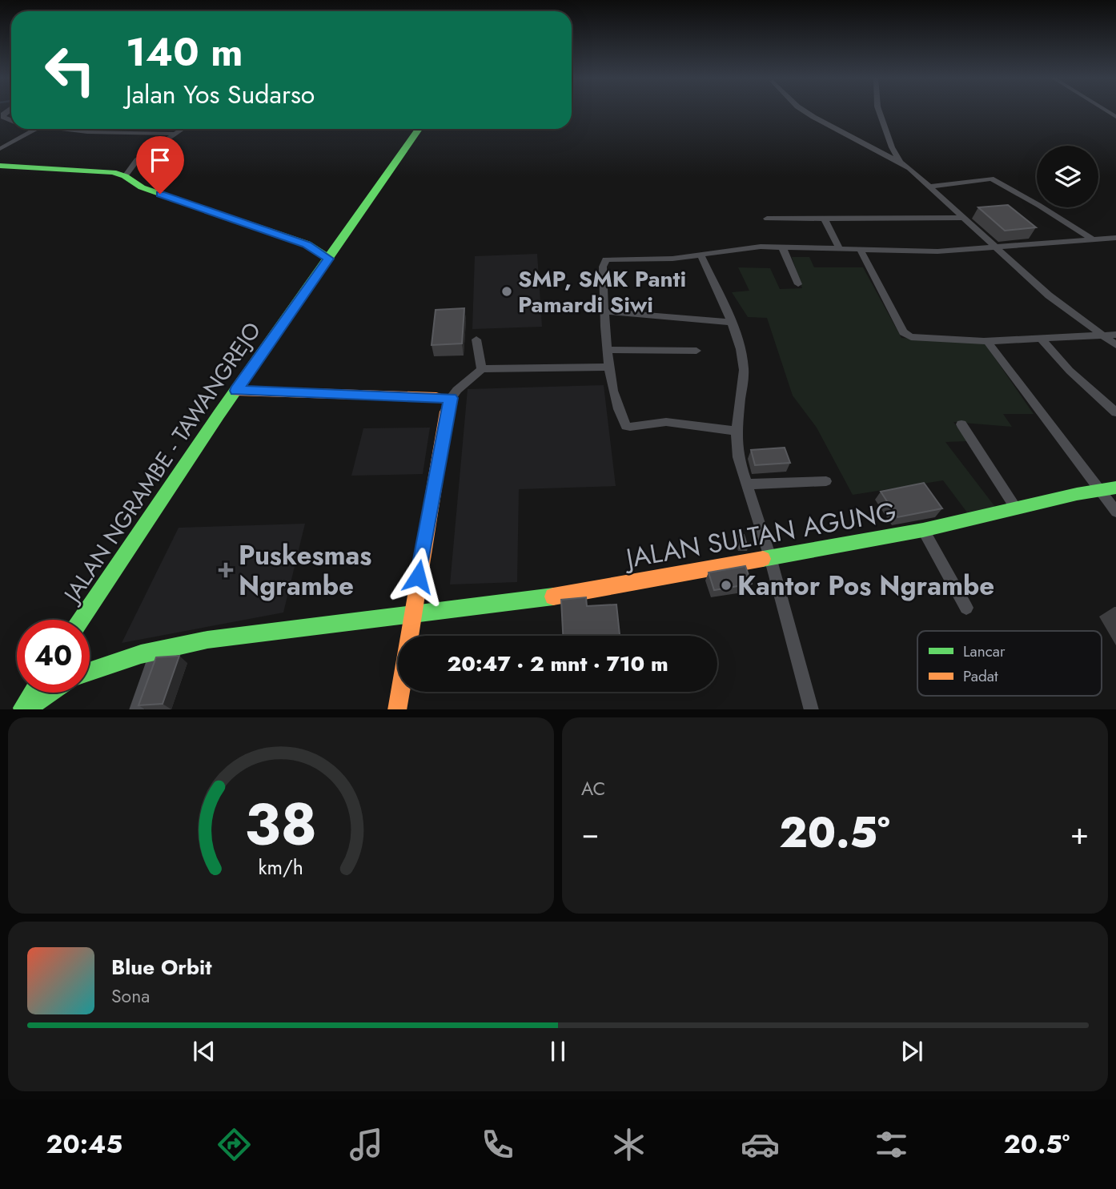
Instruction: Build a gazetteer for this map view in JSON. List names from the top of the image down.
{
  "streets": {
    "main road": ["JALAN NGRAMBE - TAWANGREJO", "JALAN SULTAN AGUNG"]
  },
  "places": {
    "other": ["SMP, SMK Panti Pamardi Siwi", "Kantor Pos Ngrambe"],
    "health": ["Puskesmas Ngrambe"]
  },
  "legend": ["Lancar", "Padat"],
  "page": {
    "turn": ["140 m", "Jalan Yos Sudarso"],
    "limit": "40",
    "trip": "20:47 · 2 mnt · 710 m",
    "tile": "AC",
    "heat": ["−", "20.5°", "+"],
    "song": ["Blue Orbit", "Sona"],
    "tabs": ["20:45", "20.5°"],
    "gauge": ["38", "km/h"]
  }
}
